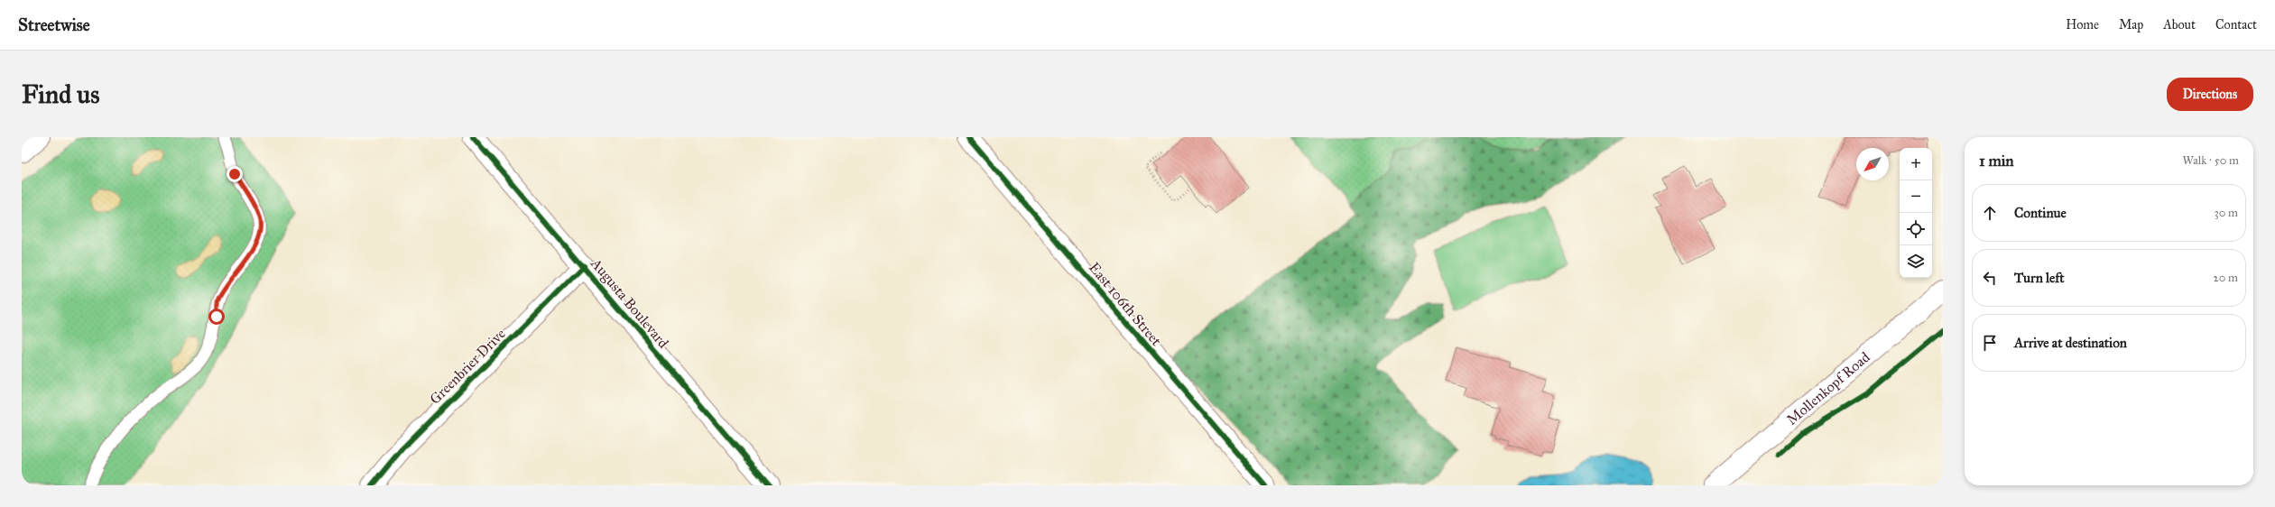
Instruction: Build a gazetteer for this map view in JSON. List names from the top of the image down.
{
  "streets": {
    "street": [
      "Augusta Boulevard",
      "East 106th Street",
      "Greenbrier Drive",
      "Mollenkopf Road"
    ]
  },
  "crossings": [
    ["Augusta Boulevard", "Greenbrier Drive"]
  ],
  "north": "bottom left",
  "page": {
    "header": "Streetwise",
    "nav": [
      "Home",
      "Map",
      "About",
      "Contact"
    ],
    "buttons": "Directions",
    "title": "Find us",
    "heading": ["1 min", "Walk · 50 m"],
    "map_buttons": ["+", "−"],
    "list": [
      ["Continue", "30 m"],
      ["Turn left", "20 m"],
      "Arrive at destination"
    ]
  }
}
